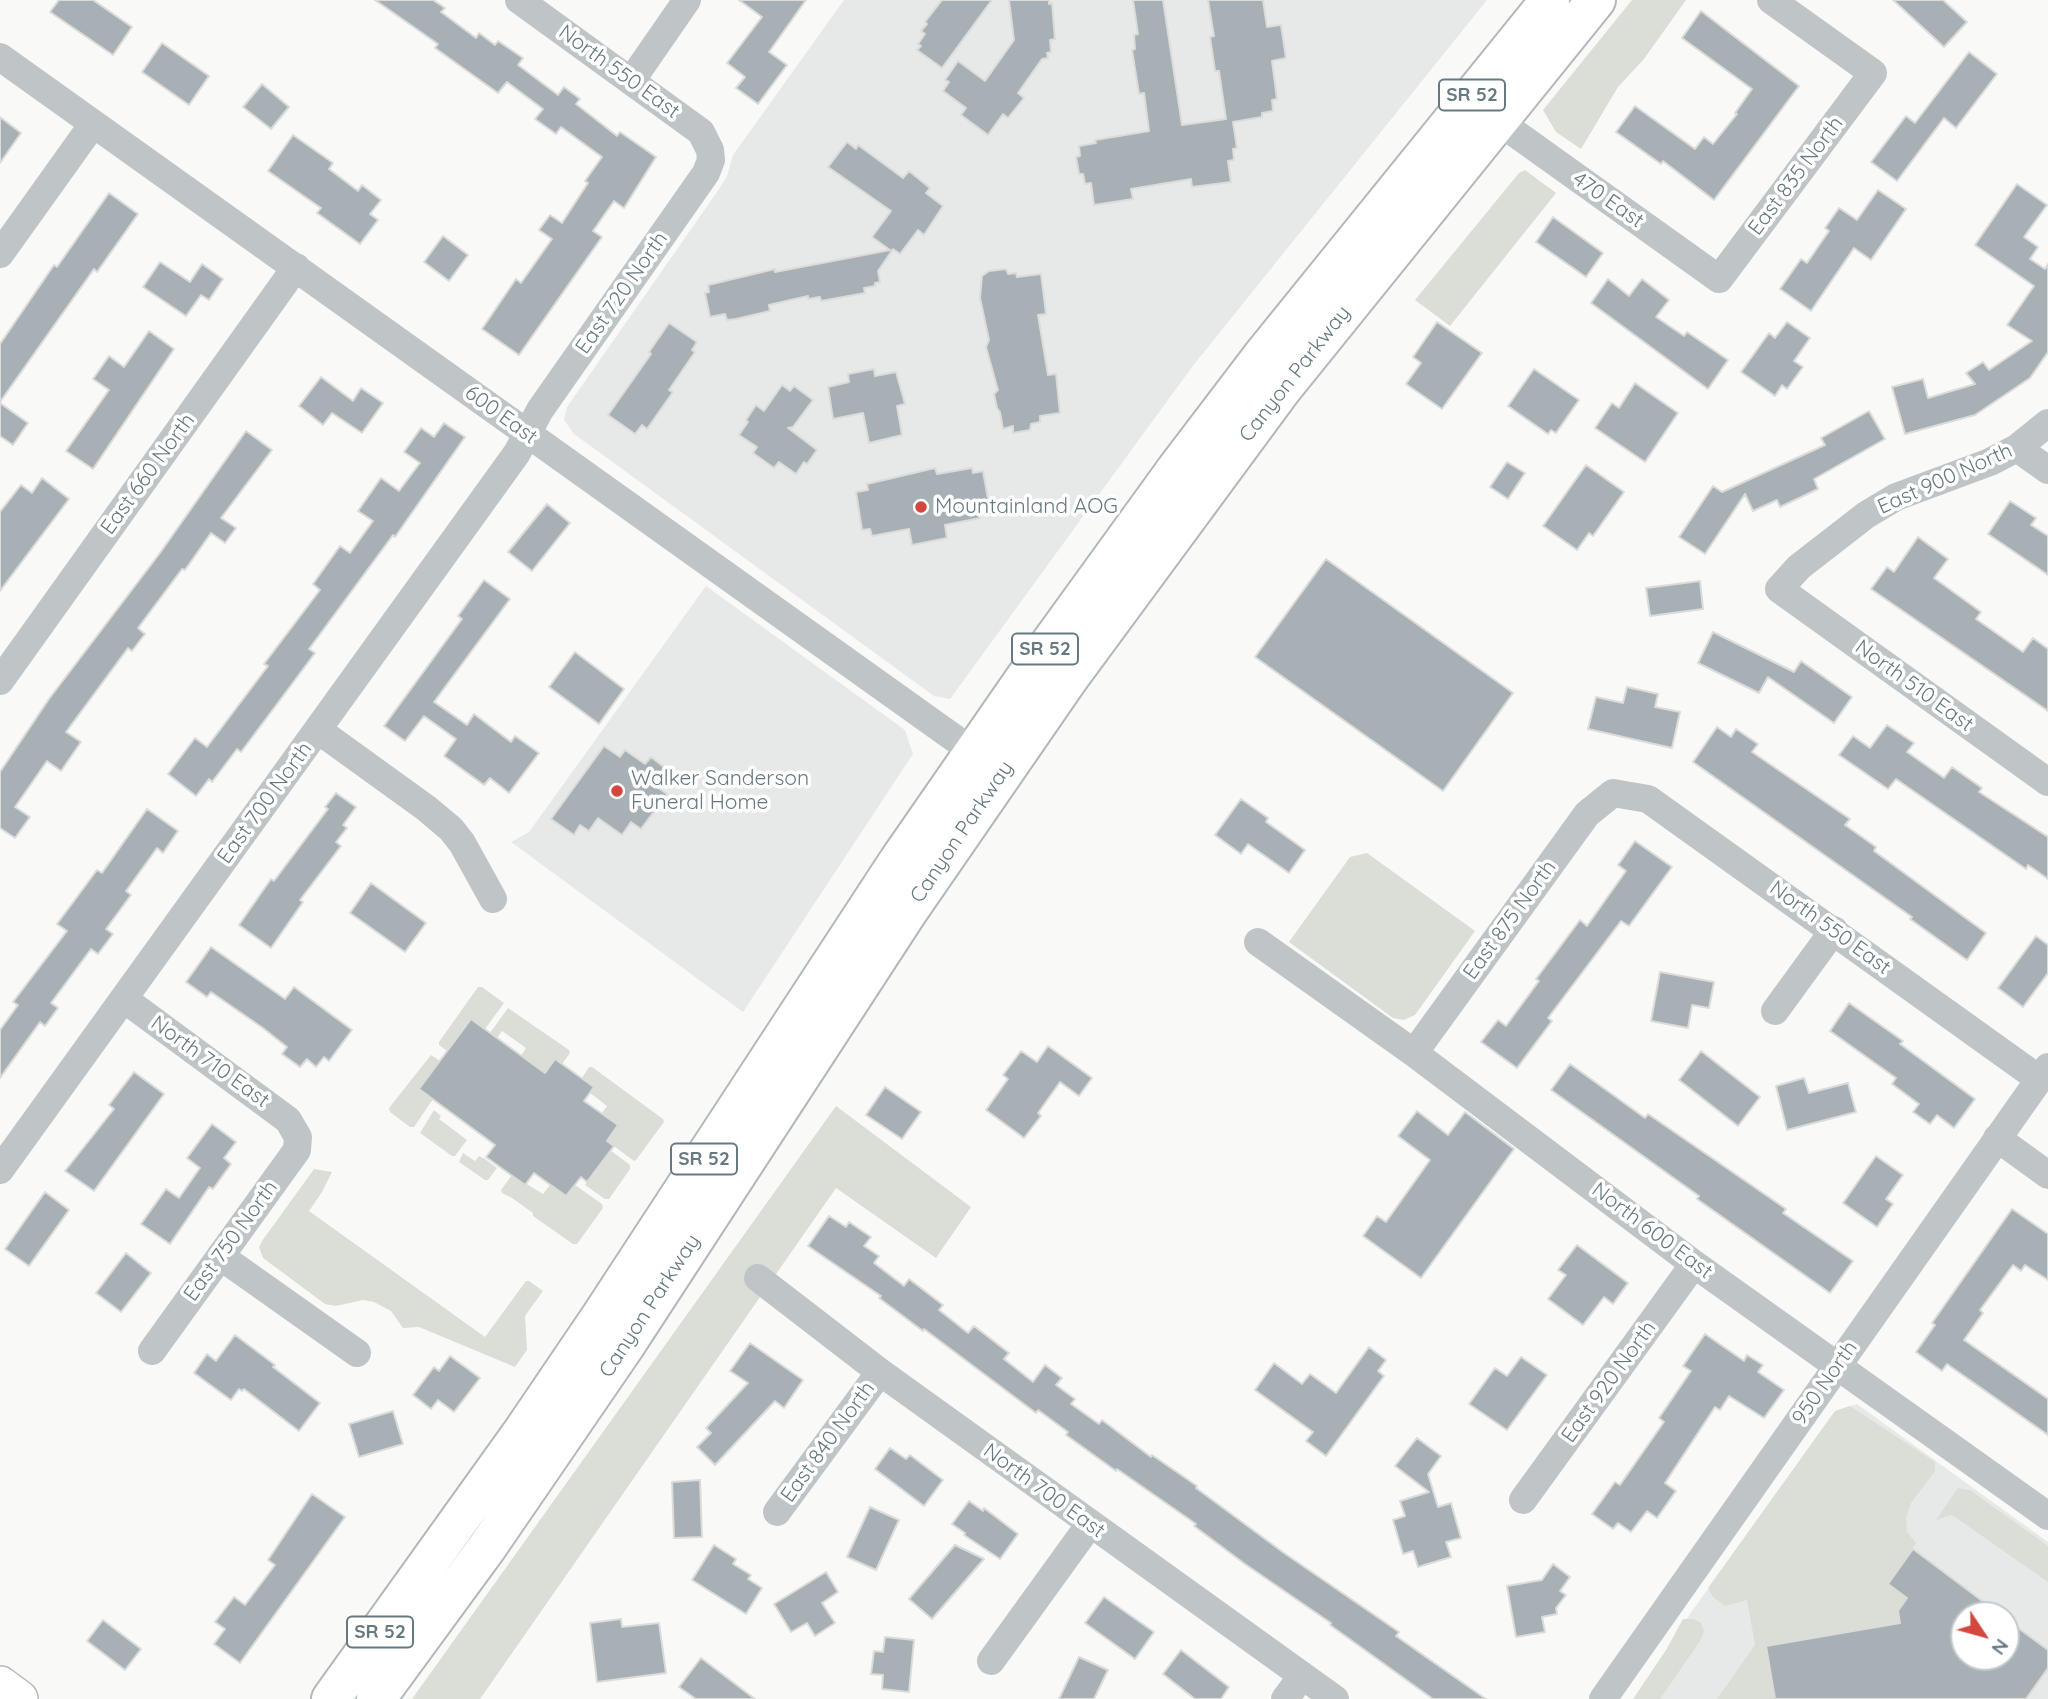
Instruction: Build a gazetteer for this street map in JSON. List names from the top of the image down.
{
  "streets": {
    "highway": ["SR 52", "Canyon Parkway"],
    "street": [
      "North 550 East",
      "East 835 North",
      "470 East",
      "East 720 North",
      "600 East",
      "East 660 North",
      "East 900 North",
      "North 510 East",
      "East 700 North",
      "East 875 North",
      "North 710 East",
      "North 600 East",
      "East 750 North",
      "East 920 North",
      "950 North",
      "East 840 North",
      "North 700 East"
    ]
  },
  "crossings": [
    ["North 550 East", "East 720 North"],
    ["North 550 East", "East 875 North"],
    ["North 550 East", "950 North"],
    ["East 835 North", "470 East"],
    ["470 East", "Canyon Parkway"],
    ["East 720 North", "600 East"],
    ["East 720 North", "East 700 North"],
    ["Canyon Parkway", "600 East"],
    ["600 East", "East 660 North"],
    ["600 East", "East 700 North"],
    ["East 900 North", "North 510 East"],
    ["East 700 North", "North 710 East"],
    ["East 875 North", "North 600 East"],
    ["North 710 East", "East 750 North"],
    ["North 600 East", "East 920 North"],
    ["North 600 East", "950 North"],
    ["East 840 North", "North 700 East"]
  ],
  "places": ["Mountainland AOG", "Walker Sanderson Funeral Home"],
  "north": "bottom right"
}
